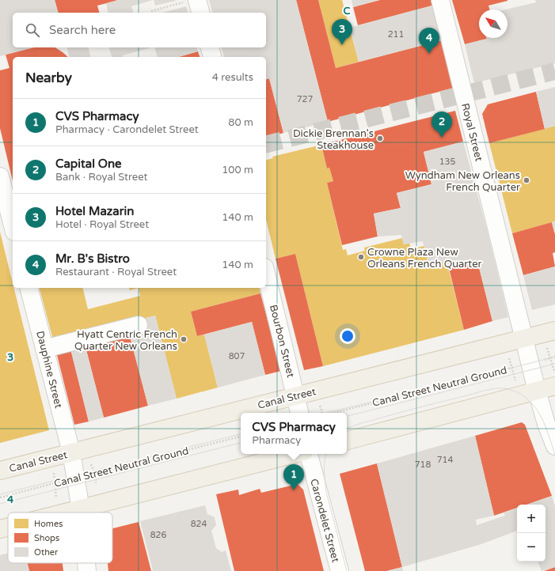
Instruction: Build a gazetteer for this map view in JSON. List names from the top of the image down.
{
  "streets": {
    "main road": ["Canal Street"],
    "street": [
      "Royal Street",
      "Bourbon Street",
      "Dauphine Street",
      "Carondelet Street"
    ],
    "path": ["Canal Street Neutral Ground"]
  },
  "crossings": [
    ["Royal Street", "Canal Street Neutral Ground"],
    ["Royal Street", "Canal Street"],
    ["Bourbon Street", "Canal Street"],
    ["Dauphine Street", "Canal Street Neutral Ground"],
    ["Dauphine Street", "Canal Street"]
  ],
  "places": [
    "Dickie Brennan's Steakhouse",
    "Wyndham New Orleans French Quarter",
    "Crowne Plaza New Orleans French Quarter",
    "Hyatt Centric French Quarter New Orleans"
  ],
  "house_numbers": [
    "211",
    "727",
    "135",
    "807",
    "714",
    "718",
    "824",
    "826"
  ],
  "legend": ["Homes", "Shops", "Other"],
  "north": "top left",
  "page": {
    "search": "Search here",
    "pins": [
      "3",
      "4",
      "2",
      "1"
    ],
    "heading": ["Nearby", "4 results"],
    "list": [
      {
        "mark": "1",
        "name": "CVS Pharmacy",
        "note": "Pharmacy · Carondelet Street",
        "value": "80 m"
      },
      {
        "mark": "2",
        "name": "Capital One",
        "note": "Bank · Royal Street",
        "value": "100 m"
      },
      {
        "mark": "3",
        "name": "Hotel Mazarin",
        "note": "Hotel · Royal Street",
        "value": "140 m"
      },
      {
        "mark": "4",
        "name": "Mr. B's Bistro",
        "note": "Restaurant · Royal Street",
        "value": "140 m"
      }
    ],
    "popup": ["CVS Pharmacy", "Pharmacy"],
    "map_buttons": ["+", "−"]
  },
  "grid": {
    "columns": ["C"],
    "rows": ["3", "4"]
  }
}
